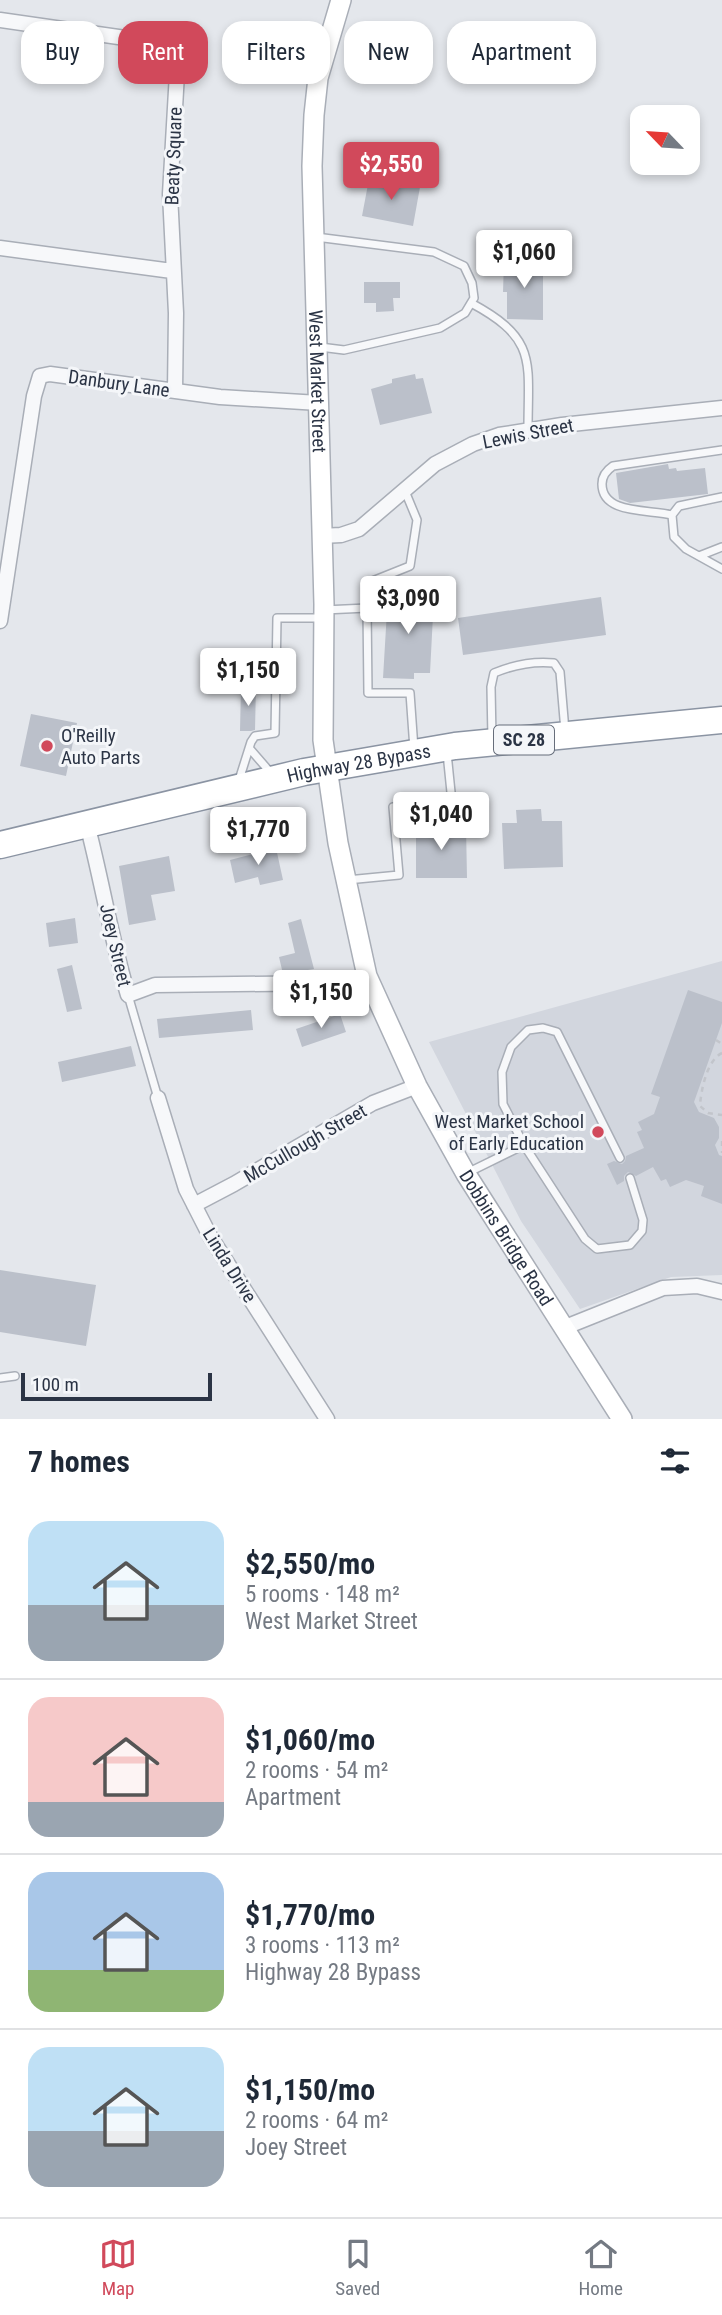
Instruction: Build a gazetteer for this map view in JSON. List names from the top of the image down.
{
  "streets": {
    "highway": ["SC 28", "Highway 28 Bypass"],
    "street": [
      "Beaty Square",
      "West Market Street",
      "Danbury Lane",
      "Lewis Street",
      "Joey Street",
      "McCullough Street",
      "Dobbins Bridge Road",
      "Linda Drive"
    ]
  },
  "crossings": [
    ["Beaty Square", "Danbury Lane"],
    ["West Market Street", "Danbury Lane"],
    ["West Market Street", "Lewis Street"],
    ["West Market Street", "Highway 28 Bypass"],
    ["West Market Street", "Dobbins Bridge Road"],
    ["Highway 28 Bypass", "Joey Street"],
    ["Highway 28 Bypass", "Dobbins Bridge Road"],
    ["Joey Street", "Dobbins Bridge Road"],
    ["McCullough Street", "Dobbins Bridge Road"],
    ["McCullough Street", "Linda Drive"]
  ],
  "places": ["O'Reilly Auto Parts", "West Market School of Early Education"],
  "scale_bar": "100 m",
  "north": "top left",
  "page": {
    "chip": [
      "Buy",
      "Rent",
      "Filters",
      "New",
      "Apartment"
    ],
    "price": [
      "$2,550",
      "$1,060",
      "$3,090",
      "$1,150",
      "$1,040",
      "$1,770",
      "$1,150"
    ],
    "scale": "100 m",
    "heading": "7 homes",
    "list": [
      {
        "name": "$2,550/mo",
        "note": "5 rooms · 148 m² · West Market Street"
      },
      {
        "name": "$1,060/mo",
        "note": "2 rooms · 54 m² · Apartment"
      },
      {
        "name": "$1,770/mo",
        "note": "3 rooms · 113 m² · Highway 28 Bypass"
      },
      {
        "name": "$1,150/mo",
        "note": "2 rooms · 64 m² · Joey Street"
      }
    ],
    "tabs": ["Map", "Saved", "Home"]
  }
}
